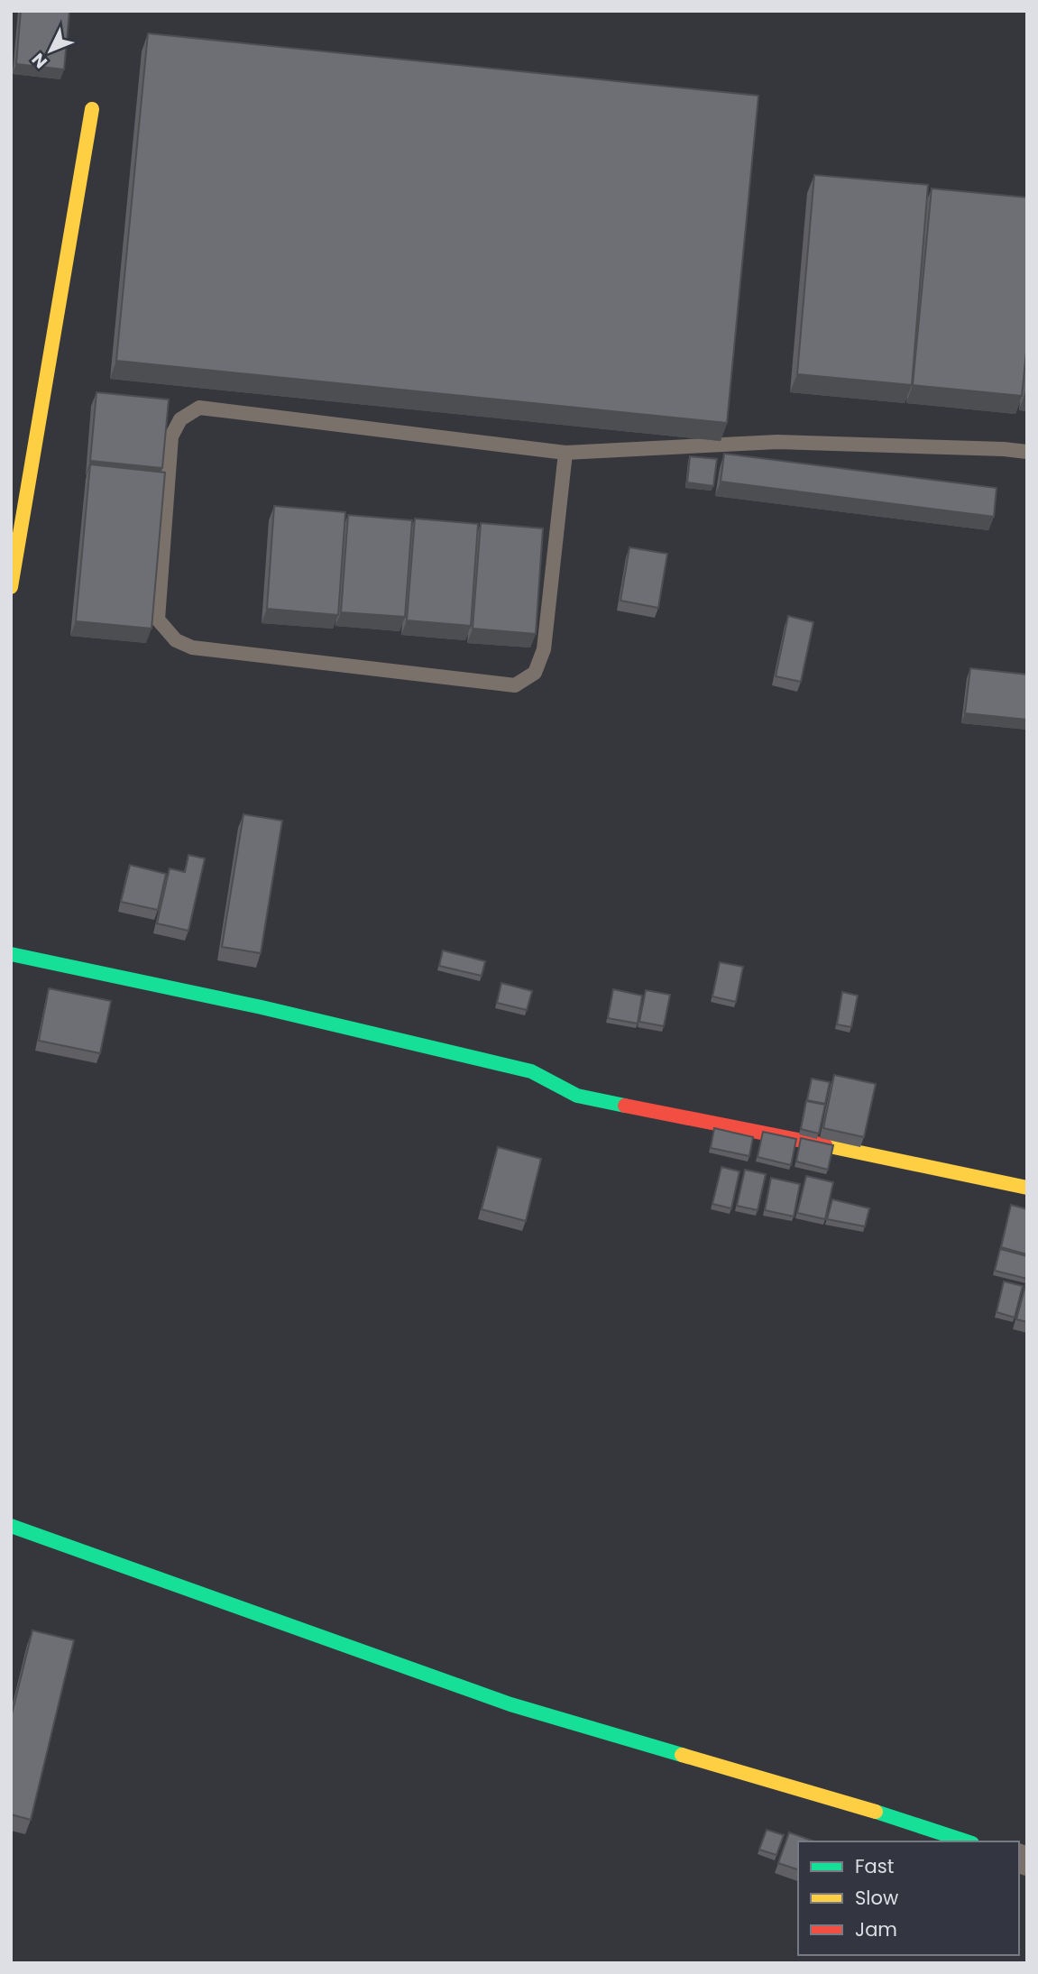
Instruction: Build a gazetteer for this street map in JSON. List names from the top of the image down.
{
  "legend": ["Fast", "Slow", "Jam"],
  "north": "bottom left"
}
